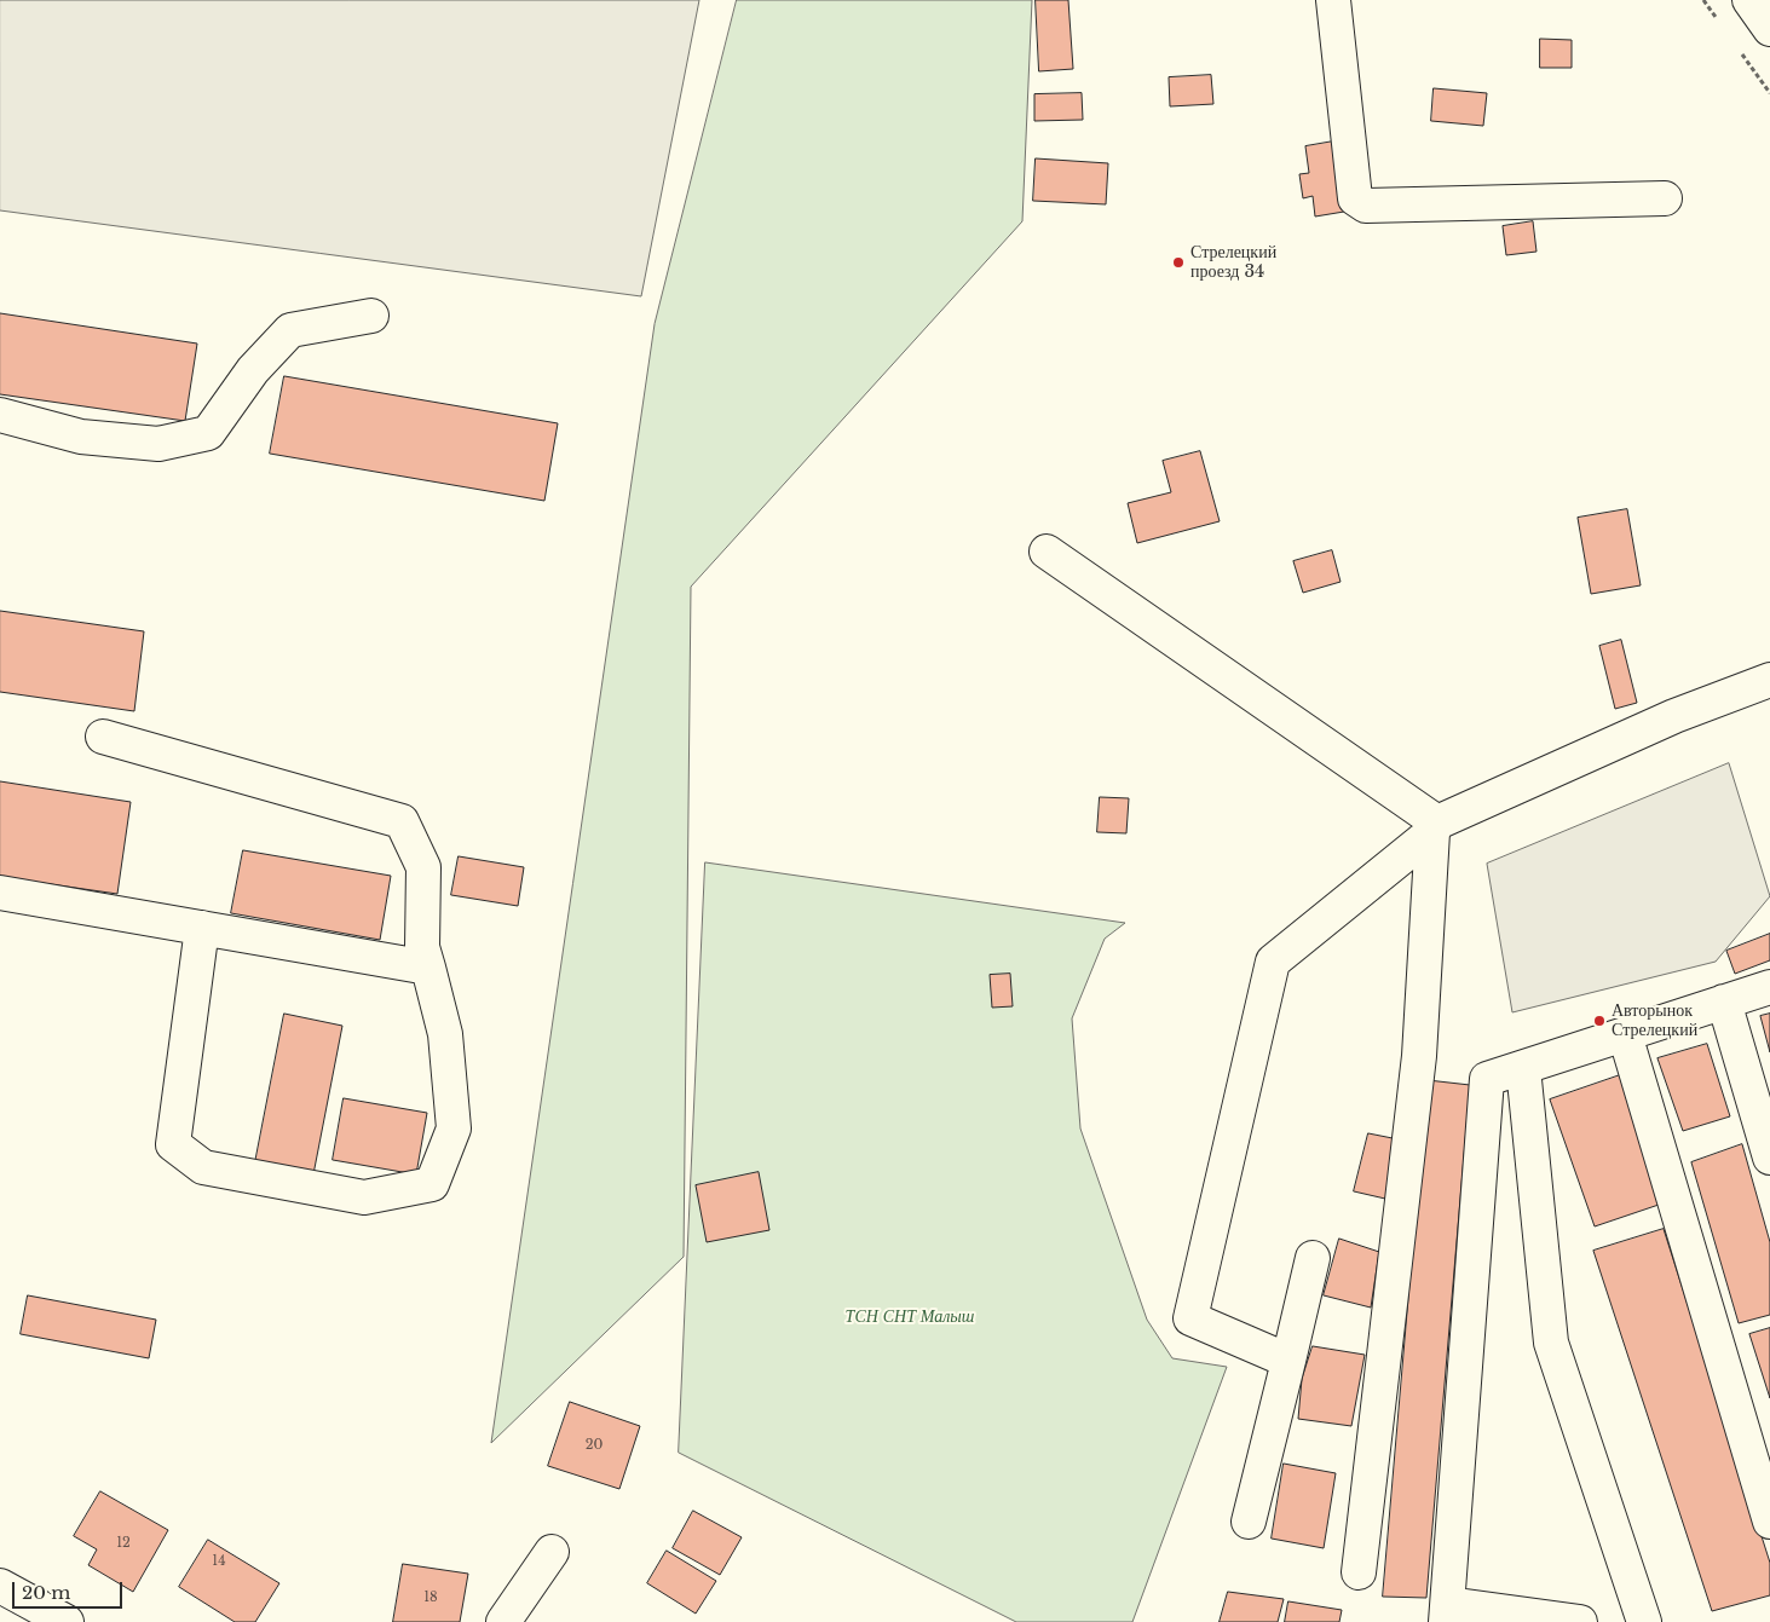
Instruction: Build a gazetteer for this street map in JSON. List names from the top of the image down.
{
  "parks": ["ТСН СНТ Малыш"],
  "places": ["Стрелецкий проезд 34", "Авторынок Стрелецкий"],
  "house_numbers": [
    "20",
    "12",
    "14",
    "18"
  ],
  "scale_bar": "20 m"
}
